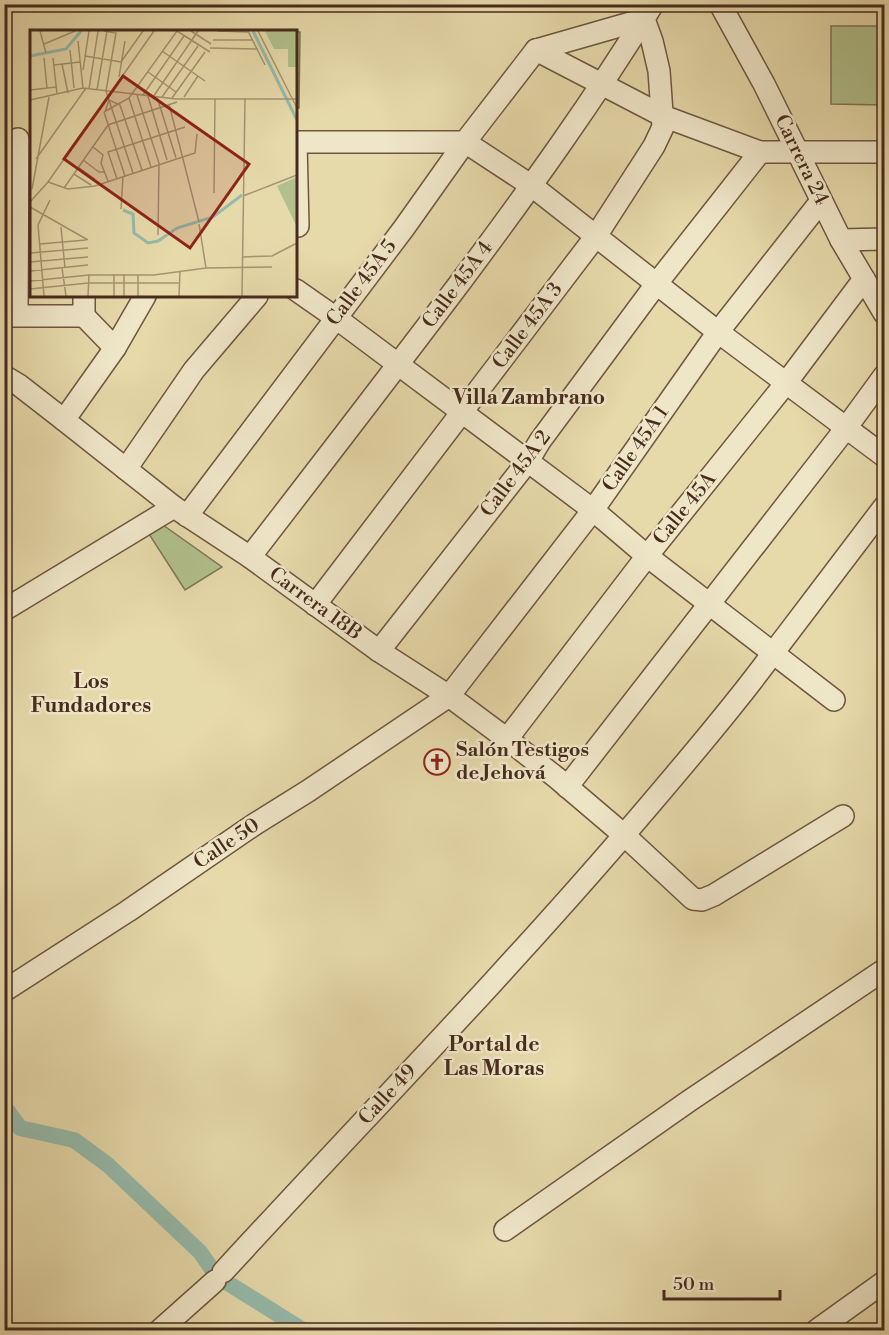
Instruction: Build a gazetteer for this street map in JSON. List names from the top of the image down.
{
  "streets": {
    "street": [
      "Carrera 24",
      "Calle 45A 5",
      "Calle 45A 4",
      "Calle 45A 3",
      "Calle 45A 1",
      "Calle 45A 2",
      "Calle 45A",
      "Carrera 18B",
      "Calle 50",
      "Calle 49"
    ]
  },
  "crossings": [
    ["Carrera 24", "Calle 45A 1"],
    ["Carrera 24", "Calle 45A"],
    ["Calle 45A 5", "Carrera 18B"],
    ["Calle 45A 4", "Calle 45A 3"],
    ["Calle 45A 4", "Carrera 18B"],
    ["Calle 45A 3", "Carrera 18B"],
    ["Calle 45A 1", "Carrera 18B"],
    ["Calle 45A 1", "Calle 50"],
    ["Calle 45A 2", "Carrera 18B"],
    ["Calle 45A", "Carrera 18B"],
    ["Carrera 18B", "Calle 50"],
    ["Carrera 18B", "Calle 49"]
  ],
  "districts": ["Villa Zambrano", "Los Fundadores", "Portal de Las Moras"],
  "places": {
    "church": ["Salón Testigos de Jehová"]
  },
  "scale_bar": "50 m"
}
